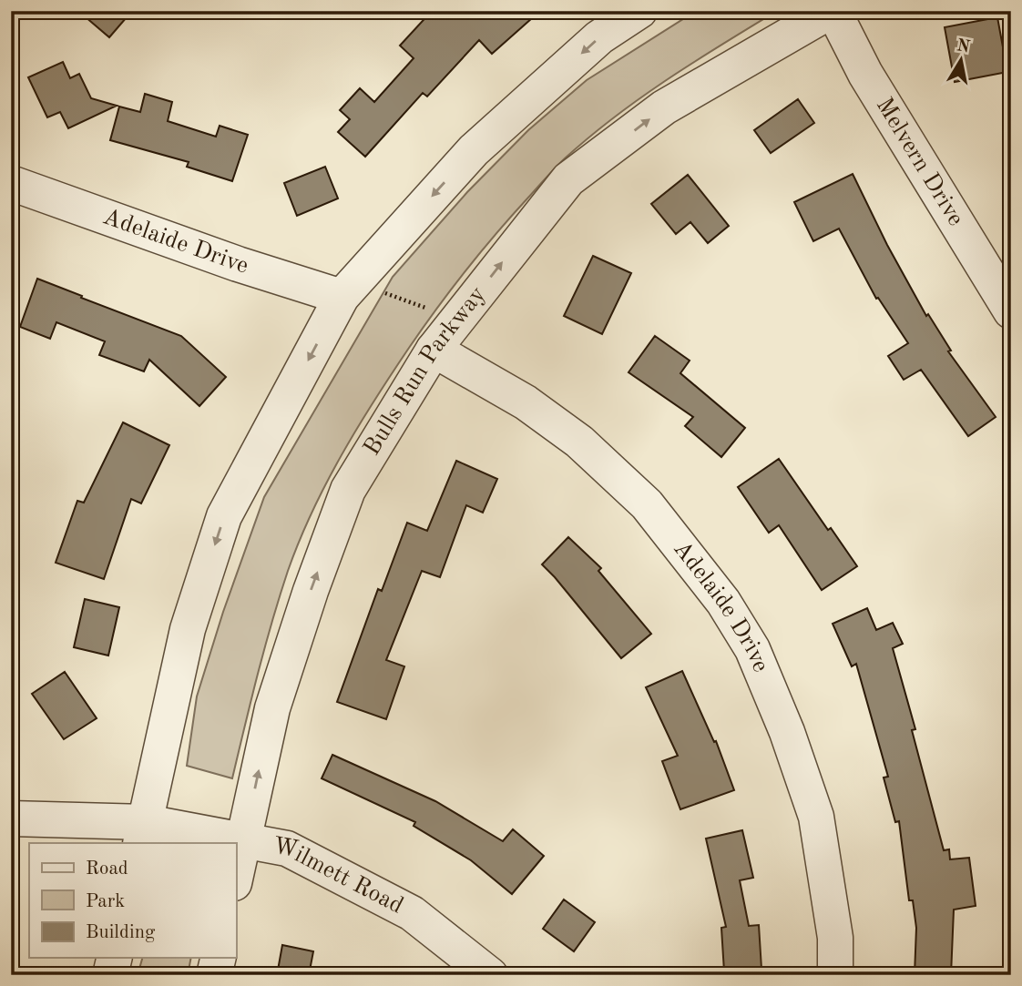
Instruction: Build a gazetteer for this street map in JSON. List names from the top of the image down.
{
  "streets": {
    "street": [
      "Melvern Drive",
      "Adelaide Drive",
      "Bulls Run Parkway",
      "Wilmett Road"
    ]
  },
  "crossings": [
    ["Melvern Drive", "Bulls Run Parkway"],
    ["Adelaide Drive", "Bulls Run Parkway"],
    ["Bulls Run Parkway", "Wilmett Road"]
  ],
  "legend": ["Road", "Park", "Building"],
  "north": "top"
}
